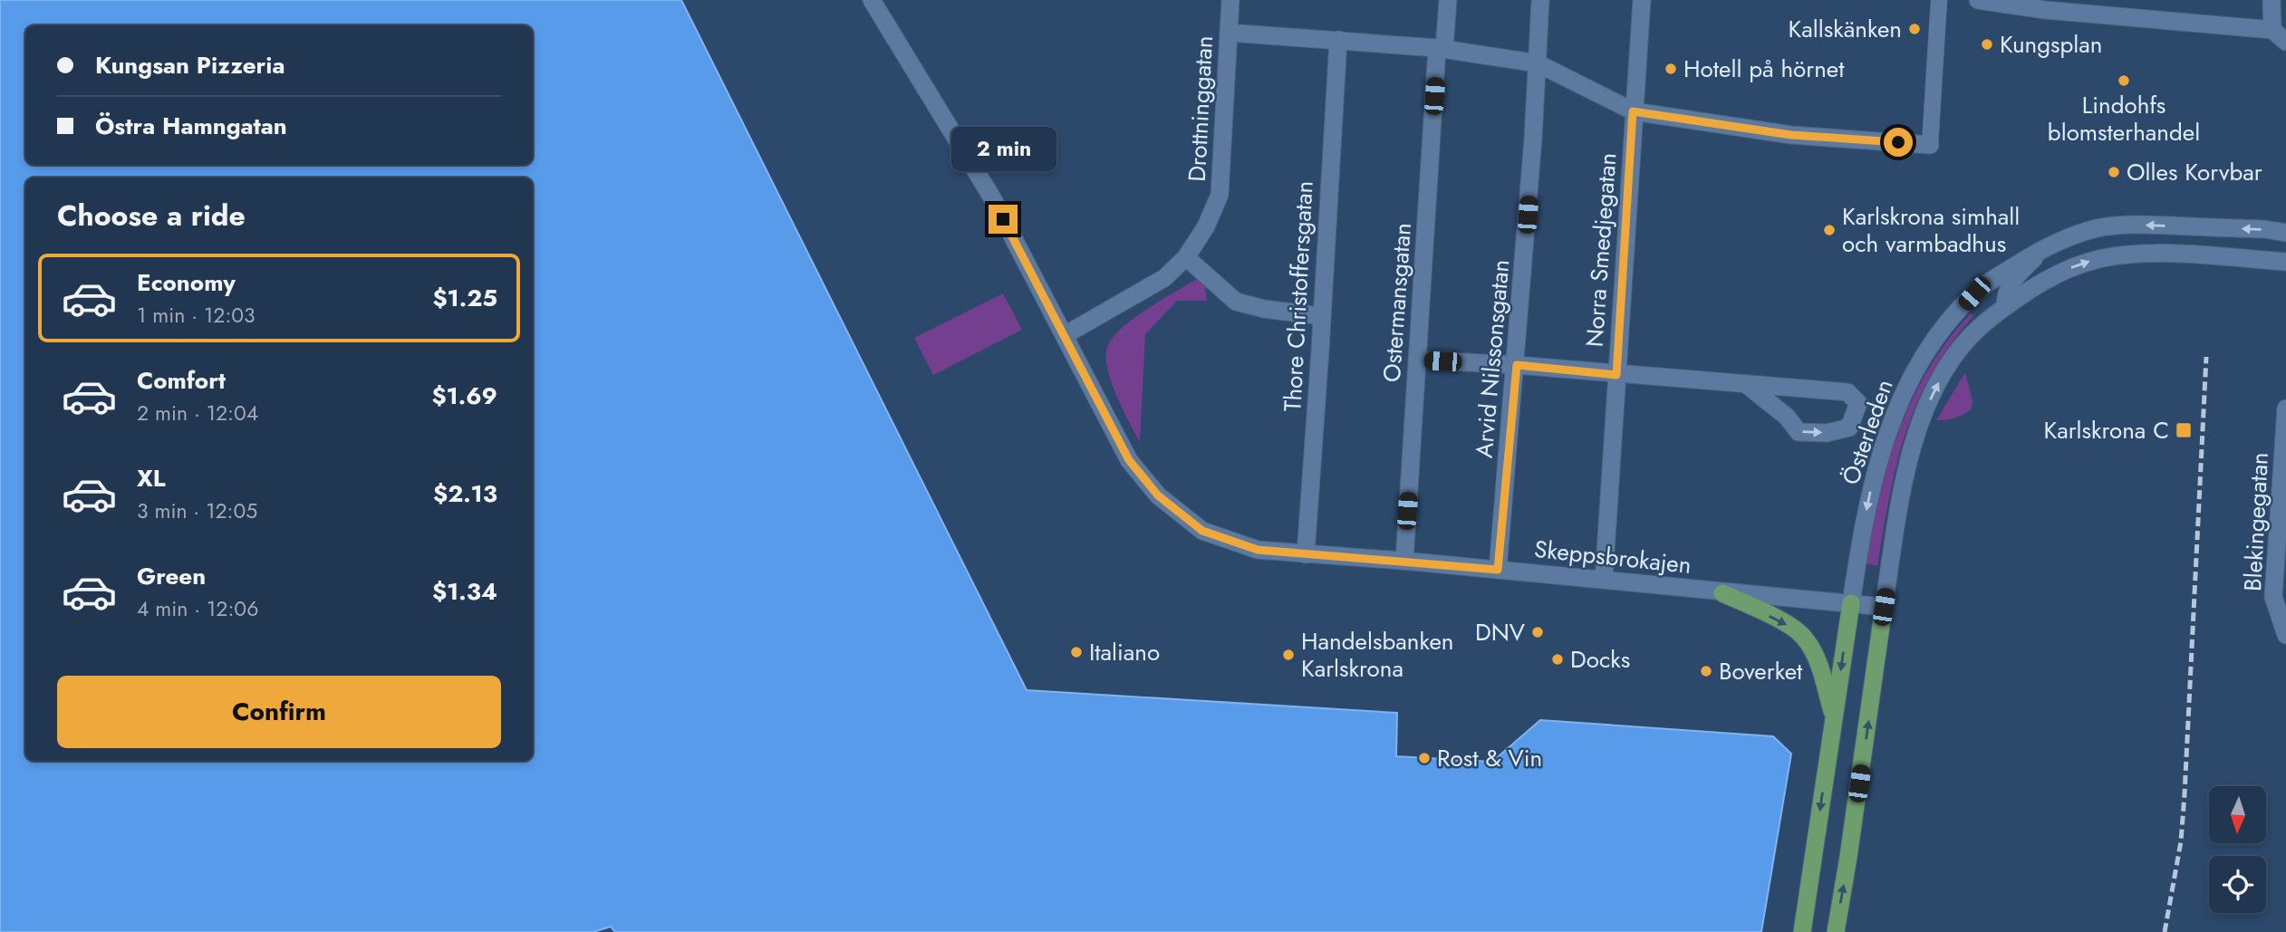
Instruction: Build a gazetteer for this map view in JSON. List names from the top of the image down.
{
  "streets": {
    "main road": ["Österleden"],
    "street": [
      "Drottninggatan",
      "Norra Smedjegatan",
      "Thore Christoffersgatan",
      "Ostermansgatan",
      "Arvid Nilssonsgatan",
      "Blekingegatan",
      "Skeppsbrokajen"
    ]
  },
  "crossings": [
    ["Drottninggatan", "Skeppsbrokajen"],
    ["Norra Smedjegatan", "Skeppsbrokajen"],
    ["Thore Christoffersgatan", "Skeppsbrokajen"],
    ["Ostermansgatan", "Skeppsbrokajen"],
    ["Arvid Nilssonsgatan", "Skeppsbrokajen"],
    ["Österleden", "Skeppsbrokajen"]
  ],
  "places": {
    "other": [
      "Kallskänken",
      "Kungsplan",
      "Hotell på hörnet",
      "Lindohfs blomsterhandel",
      "Olles Korvbar",
      "Karlskrona simhall och varmbadhus",
      "DNV",
      "Italiano",
      "Handelsbanken Karlskrona",
      "Docks",
      "Boverket",
      "Rost & Vin"
    ],
    "transit": ["Karlskrona C"]
  },
  "north": "bottom",
  "page": {
    "banner": ["Kungsan Pizzeria", "Östra Hamngatan"],
    "bubble": "2 min",
    "heading": "Choose a ride",
    "list": [
      {
        "name": "Economy",
        "note": "1 min · 12:03",
        "value": "$1.25"
      },
      {
        "name": "Comfort",
        "note": "2 min · 12:04",
        "value": "$1.69"
      },
      {
        "name": "XL",
        "note": "3 min · 12:05",
        "value": "$2.13"
      },
      {
        "name": "Green",
        "note": "4 min · 12:06",
        "value": "$1.34"
      }
    ],
    "buttons": "Confirm"
  }
}
